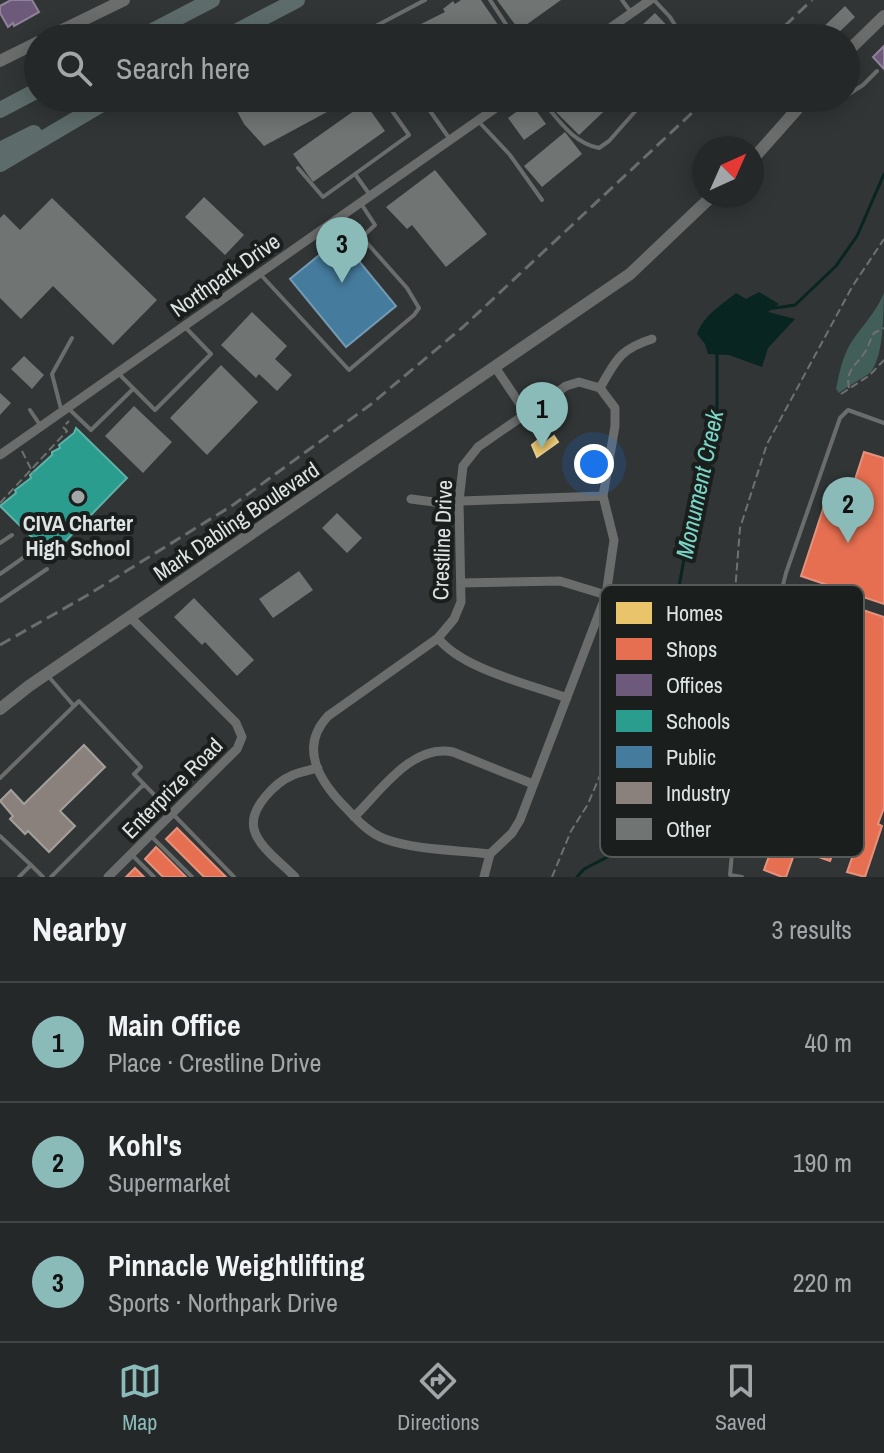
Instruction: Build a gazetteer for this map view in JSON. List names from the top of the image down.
{
  "streets": {
    "street": [
      "Northpark Drive",
      "Mark Dabling Boulevard",
      "Crestline Drive",
      "Enterprize Road"
    ]
  },
  "crossings": [
    ["Mark Dabling Boulevard", "Enterprize Road"]
  ],
  "water": ["Monument Creek"],
  "places": ["CIVA Charter High School"],
  "legend": [
    "Homes",
    "Shops",
    "Offices",
    "Schools",
    "Public",
    "Industry",
    "Other"
  ],
  "north": "top right",
  "page": {
    "search": "Search here",
    "pins": ["3", "1", "2"],
    "heading": ["Nearby", "3 results"],
    "list": [
      {
        "mark": "1",
        "name": "Main Office",
        "note": "Place · Crestline Drive",
        "value": "40 m"
      },
      {
        "mark": "2",
        "name": "Kohl's",
        "note": "Supermarket",
        "value": "190 m"
      },
      {
        "mark": "3",
        "name": "Pinnacle Weightlifting",
        "note": "Sports · Northpark Drive",
        "value": "220 m"
      }
    ],
    "nav": ["Map", "Directions", "Saved"]
  }
}
